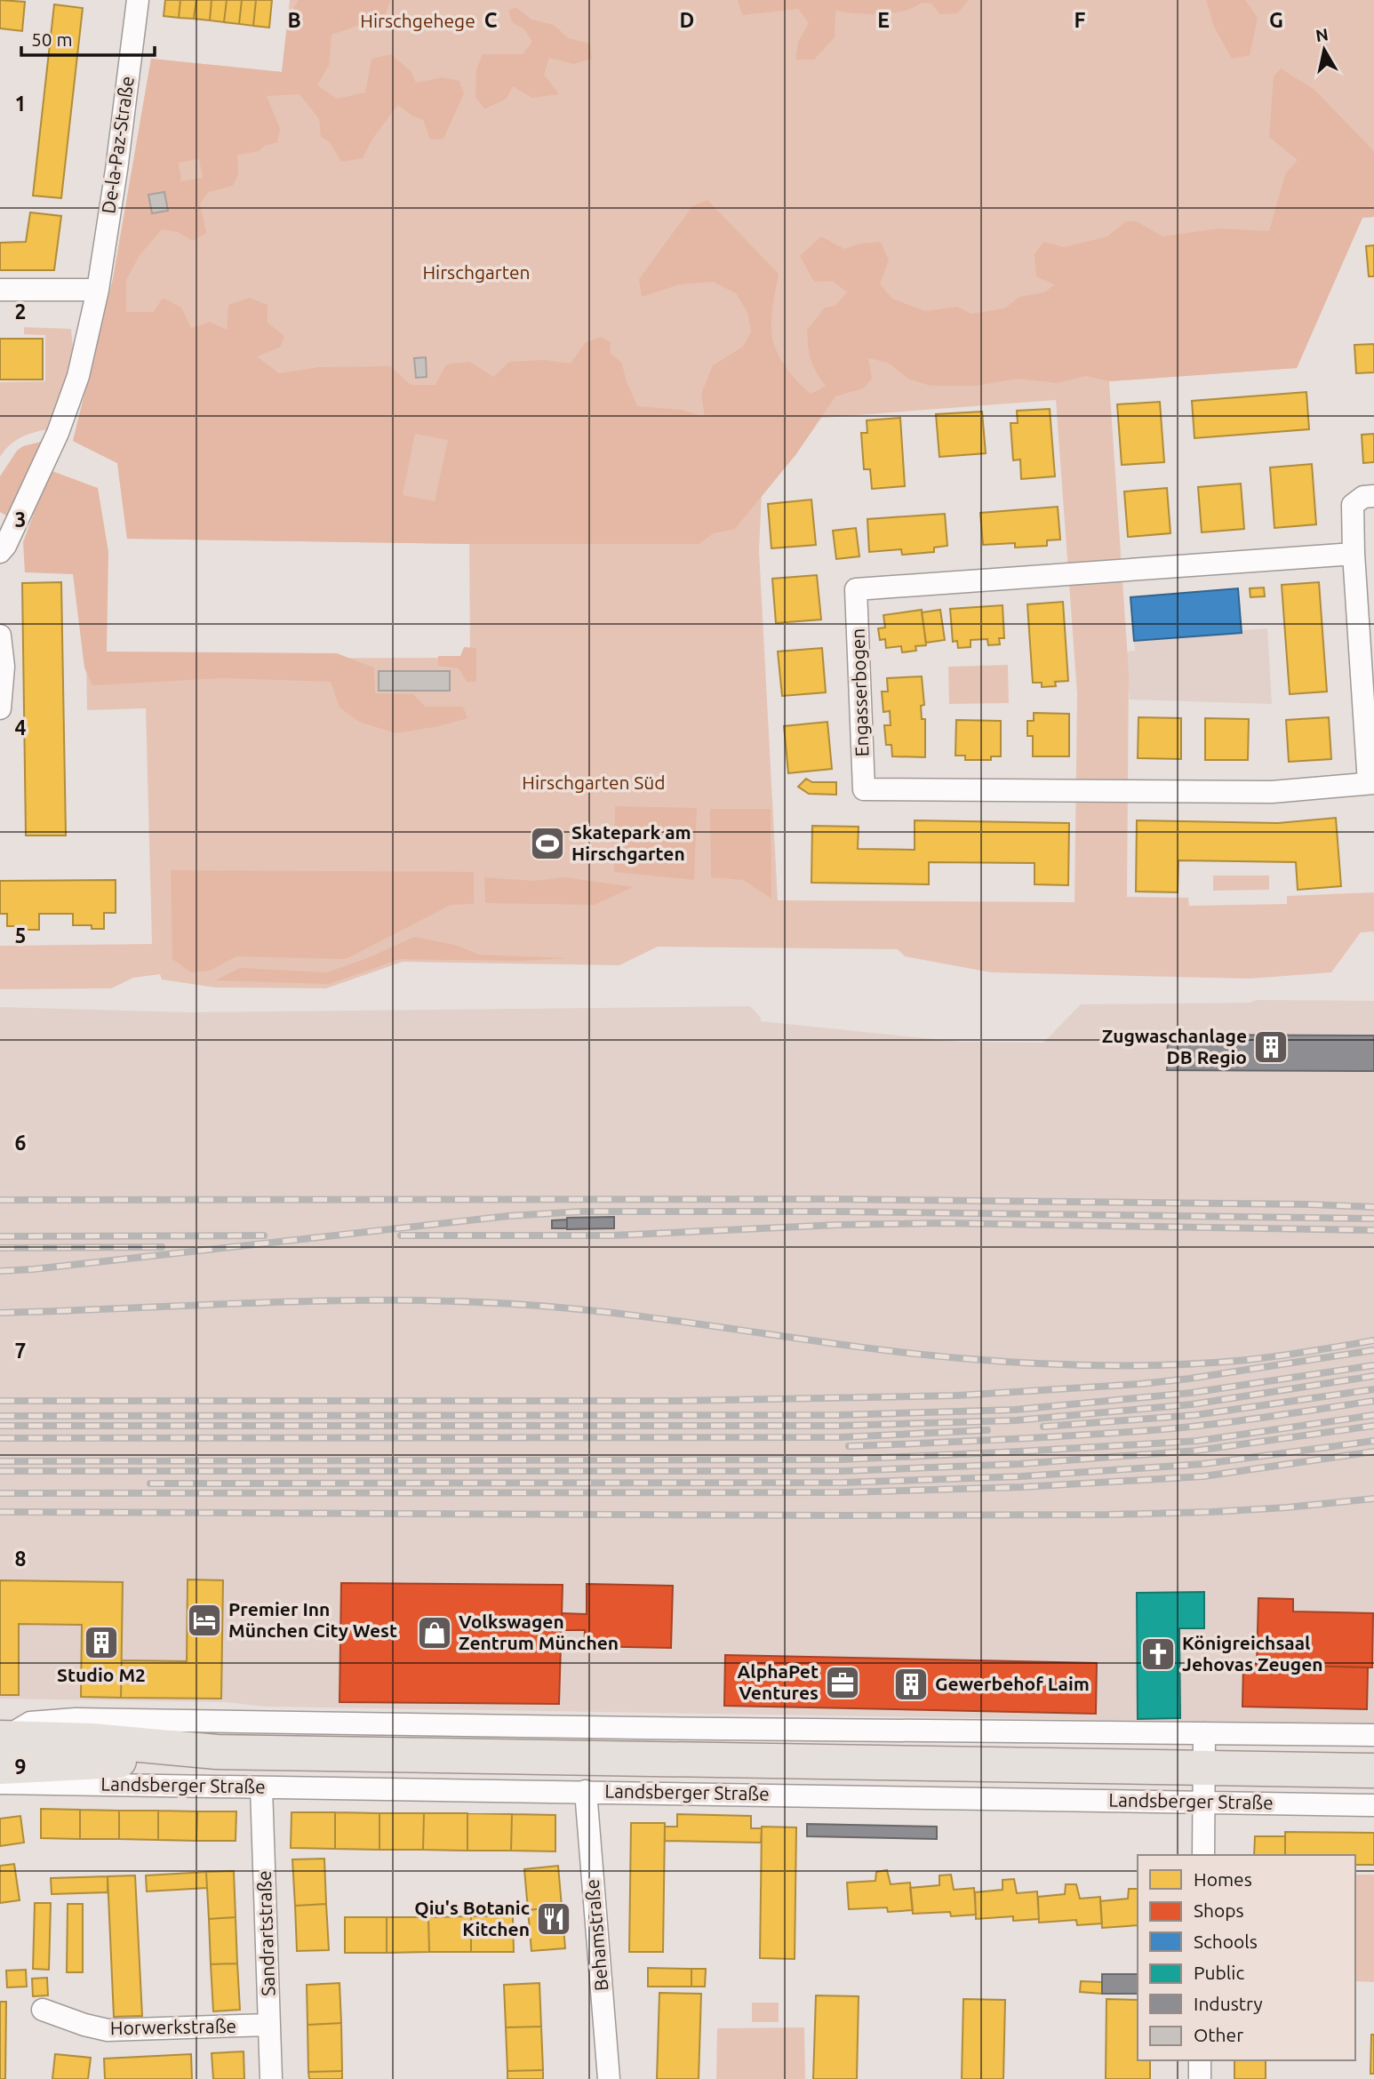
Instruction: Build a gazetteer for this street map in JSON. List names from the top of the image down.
{
  "streets": {
    "main road": ["Landsberger Straße"],
    "street": [
      "De-la-Paz-Straße",
      "Engasserbogen",
      "Sandrartstraße",
      "Behamstraße",
      "Horwerkstraße"
    ]
  },
  "crossings": [
    ["Landsberger Straße", "Sandrartstraße"],
    ["Landsberger Straße", "Behamstraße"],
    ["Sandrartstraße", "Horwerkstraße"]
  ],
  "parks": ["Hirschgehege", "Hirschgarten", "Hirschgarten Süd"],
  "places": {
    "sports": ["Skatepark am Hirschgarten"],
    "building": ["Zugwaschanlage DB Regio", "Studio M2", "Gewerbehof Laim"],
    "hotel": ["Premier Inn München City West"],
    "shop": ["Volkswagen Zentrum München"],
    "church": ["Königreichsaal Jehovas Zeugen"],
    "office": ["AlphaPet Ventures"],
    "restaurant": ["Qiu's Botanic Kitchen"]
  },
  "legend": [
    "Homes",
    "Shops",
    "Schools",
    "Public",
    "Industry",
    "Other"
  ],
  "scale_bar": "50 m",
  "north": "top",
  "grid": {
    "columns": [
      "B",
      "C",
      "D",
      "E",
      "F",
      "G"
    ],
    "rows": [
      "1",
      "2",
      "3",
      "4",
      "5",
      "6",
      "7",
      "8",
      "9"
    ]
  }
}
